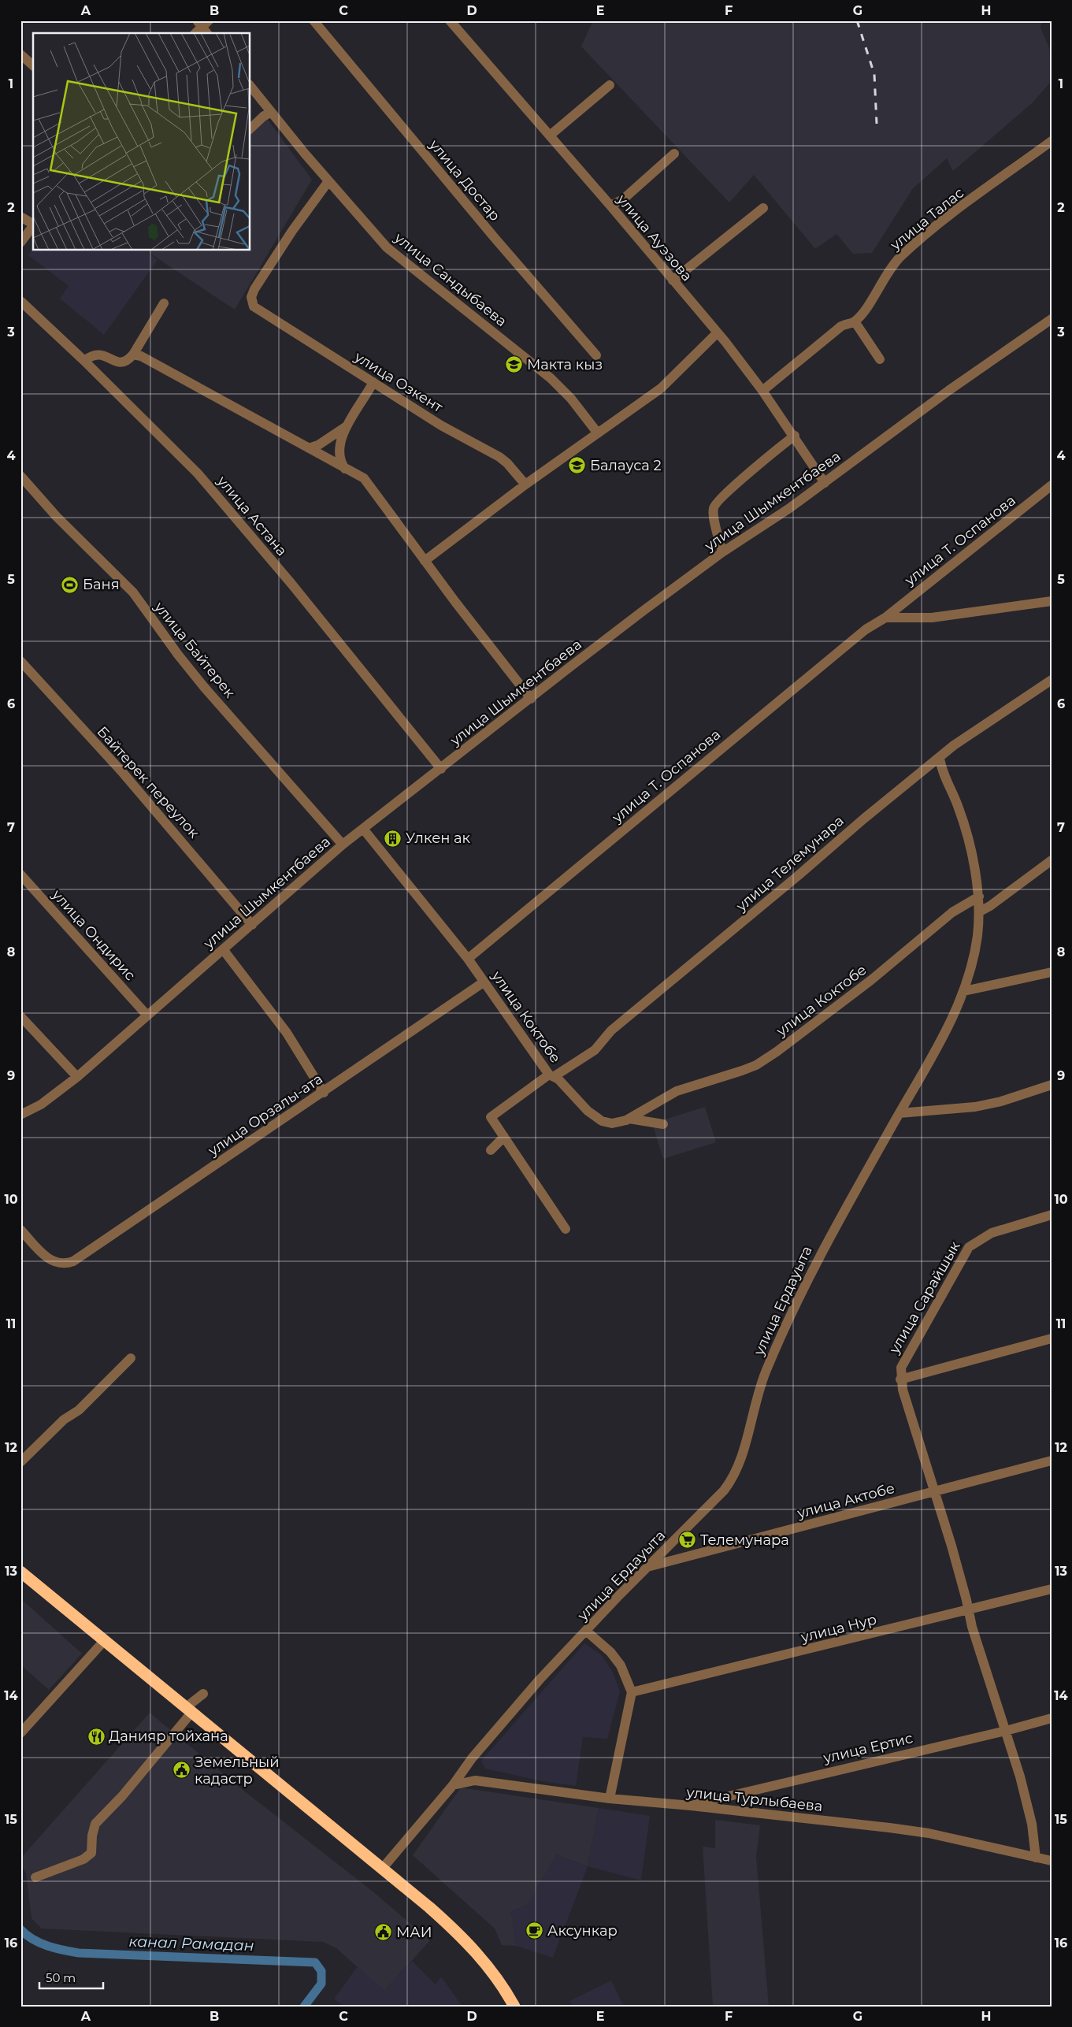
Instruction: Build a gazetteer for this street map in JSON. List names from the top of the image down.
{
  "streets": {
    "street": [
      "улица Достар",
      "улица Талас",
      "улица Ауэзова",
      "улица Сандыбаева",
      "улица Озкент",
      "улица Шымкентбаева",
      "улица Астана",
      "улица Т. Оспанова",
      "улица Байтерек",
      "Байтерек переулок",
      "улица Телемунара",
      "улица Ондирис",
      "улица Коктобе",
      "улица Орзалы-ата",
      "улица Сарайшык",
      "улица Ердауыта",
      "улица Актобе",
      "улица Нур",
      "улица Ертис",
      "улица Турлыбаева"
    ]
  },
  "crossings": [
    ["улица Талас", "улица Ауэзова"],
    ["улица Ауэзова", "улица Шымкентбаева"],
    ["улица Сандыбаева", "улица Озкент"],
    ["улица Шымкентбаева", "улица Астана"],
    ["улица Шымкентбаева", "улица Байтерек"],
    ["улица Шымкентбаева", "Байтерек переулок"],
    ["улица Шымкентбаева", "улица Ондирис"],
    ["улица Шымкентбаева", "улица Коктобе"],
    ["улица Т. Оспанова", "улица Коктобе"],
    ["улица Телемунара", "улица Коктобе"],
    ["улица Телемунара", "улица Ердауыта"],
    ["улица Коктобе", "улица Орзалы-ата"],
    ["улица Коктобе", "улица Ердауыта"],
    ["улица Ердауыта", "улица Актобе"],
    ["улица Ердауыта", "улица Турлыбаева"],
    ["улица Ертис", "улица Турлыбаева"]
  ],
  "water": ["канал Рамадан"],
  "places": {
    "school or university": ["Макта кыз", "Балауса 2"],
    "sports": ["Баня"],
    "building": ["Улкен ак"],
    "supermarket": ["Телемунара"],
    "restaurant": ["Данияр тойхана"],
    "public building": ["Земельный кадастр", "МАИ"],
    "cafe": ["Аксункар"]
  },
  "scale_bar": "50 m",
  "grid": {
    "columns": [
      "A",
      "B",
      "C",
      "D",
      "E",
      "F",
      "G",
      "H"
    ],
    "rows": [
      "1",
      "2",
      "3",
      "4",
      "5",
      "6",
      "7",
      "8",
      "9",
      "10",
      "11",
      "12",
      "13",
      "14",
      "15",
      "16"
    ]
  }
}
